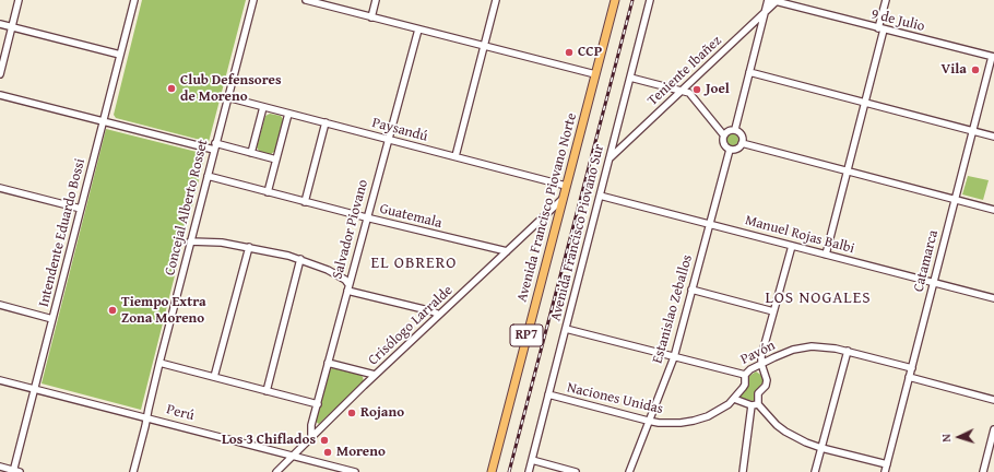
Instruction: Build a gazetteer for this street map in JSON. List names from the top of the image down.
{
  "streets": {
    "main road": ["Avenida Francisco Piovano Norte", "RP7"],
    "street": [
      "9 de Julio",
      "Teniente Ibañez",
      "Paysandú",
      "Concejal Alberto Rosset",
      "Guatemala",
      "Salvador Piovano",
      "Intendente Eduardo Bossi",
      "Avenida Francisco Piovano Sur",
      "Manuel Rojas Balbi",
      "Catamarca",
      "Estanislao Zeballos",
      "Crisólogo Larralde",
      "Pavón",
      "Naciones Unidas",
      "Perú"
    ]
  },
  "crossings": [
    ["9 de Julio", "Teniente Ibañez"],
    ["9 de Julio", "Catamarca"],
    ["Teniente Ibañez", "Avenida Francisco Piovano Sur"],
    ["Paysandú", "Concejal Alberto Rosset"],
    ["Paysandú", "Avenida Francisco Piovano Norte"],
    ["Paysandú", "Salvador Piovano"],
    ["Concejal Alberto Rosset", "Guatemala"],
    ["Concejal Alberto Rosset", "Perú"],
    ["Avenida Francisco Piovano Norte", "Crisólogo Larralde"],
    ["Guatemala", "Salvador Piovano"],
    ["Guatemala", "Crisólogo Larralde"],
    ["Salvador Piovano", "Crisólogo Larralde"],
    ["Intendente Eduardo Bossi", "Perú"],
    ["Avenida Francisco Piovano Sur", "Manuel Rojas Balbi"],
    ["Avenida Francisco Piovano Sur", "Pavón"],
    ["Avenida Francisco Piovano Sur", "Naciones Unidas"],
    ["Manuel Rojas Balbi", "Catamarca"],
    ["Manuel Rojas Balbi", "Estanislao Zeballos"],
    ["Catamarca", "Pavón"],
    ["Estanislao Zeballos", "Pavón"],
    ["Estanislao Zeballos", "Naciones Unidas"],
    ["Crisólogo Larralde", "Perú"]
  ],
  "districts": ["EL OBRERO", "LOS NOGALES"],
  "places": [
    "CCP",
    "Vila",
    "Club Defensores de Moreno",
    "Joel",
    "Tiempo Extra Zona Moreno",
    "Rojano",
    "Los 3 Chiflados",
    "Moreno"
  ],
  "north": "left"
}
